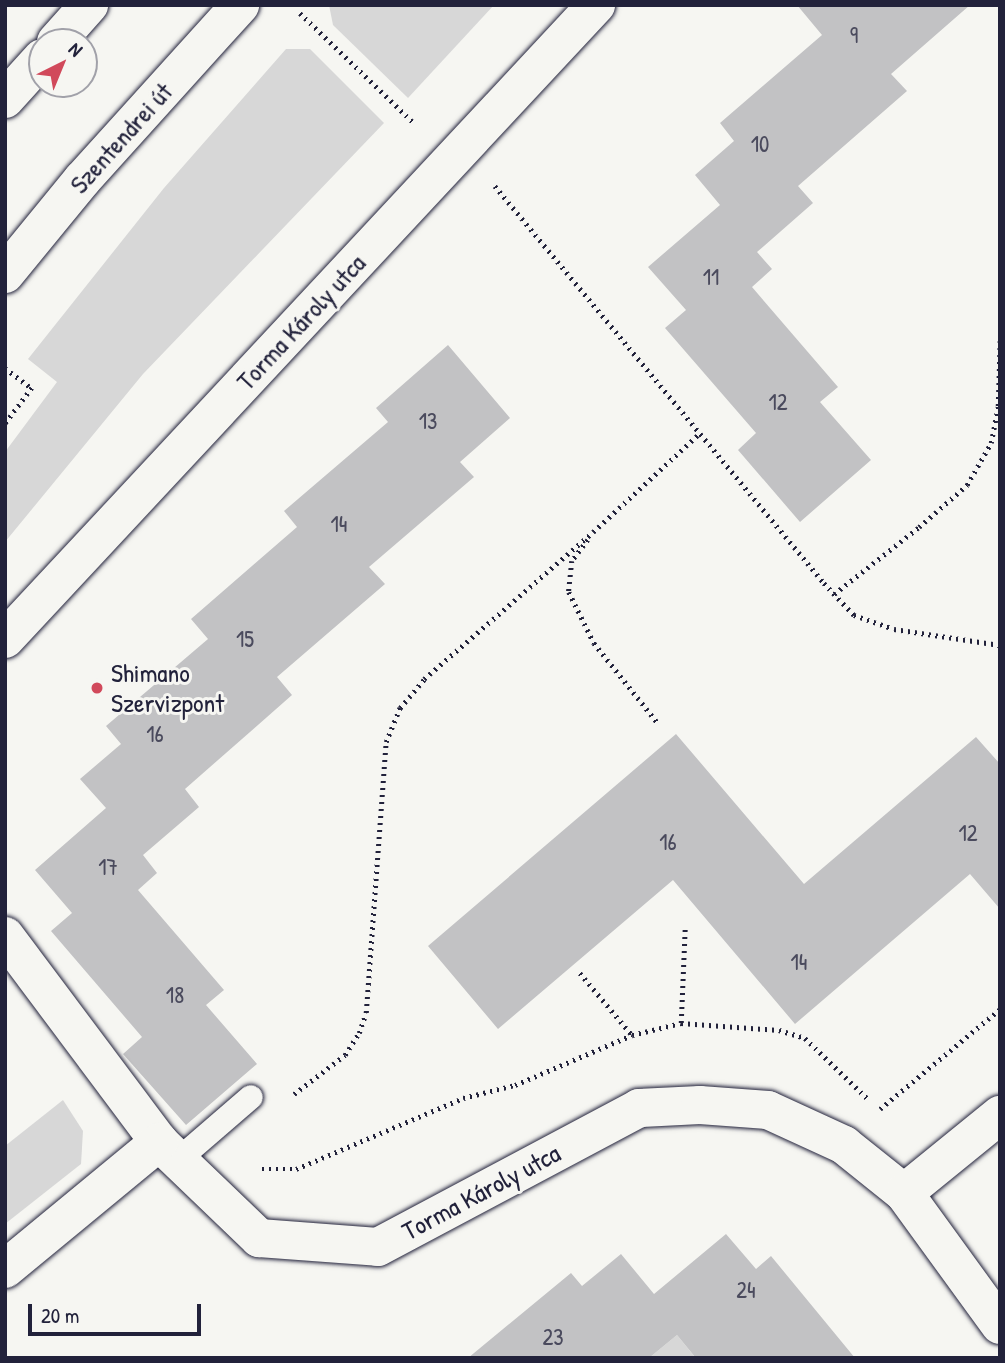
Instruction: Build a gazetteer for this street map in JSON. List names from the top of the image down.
{
  "streets": {
    "street": ["Szentendrei út", "Torma Károly utca"]
  },
  "places": ["Shimano Szervizpont"],
  "house_numbers": [
    "9",
    "10",
    "11",
    "12",
    "13",
    "14",
    "15",
    "16",
    "12",
    "16",
    "17",
    "14",
    "18",
    "24",
    "23"
  ],
  "scale_bar": "20 m",
  "north": "top right"
}
